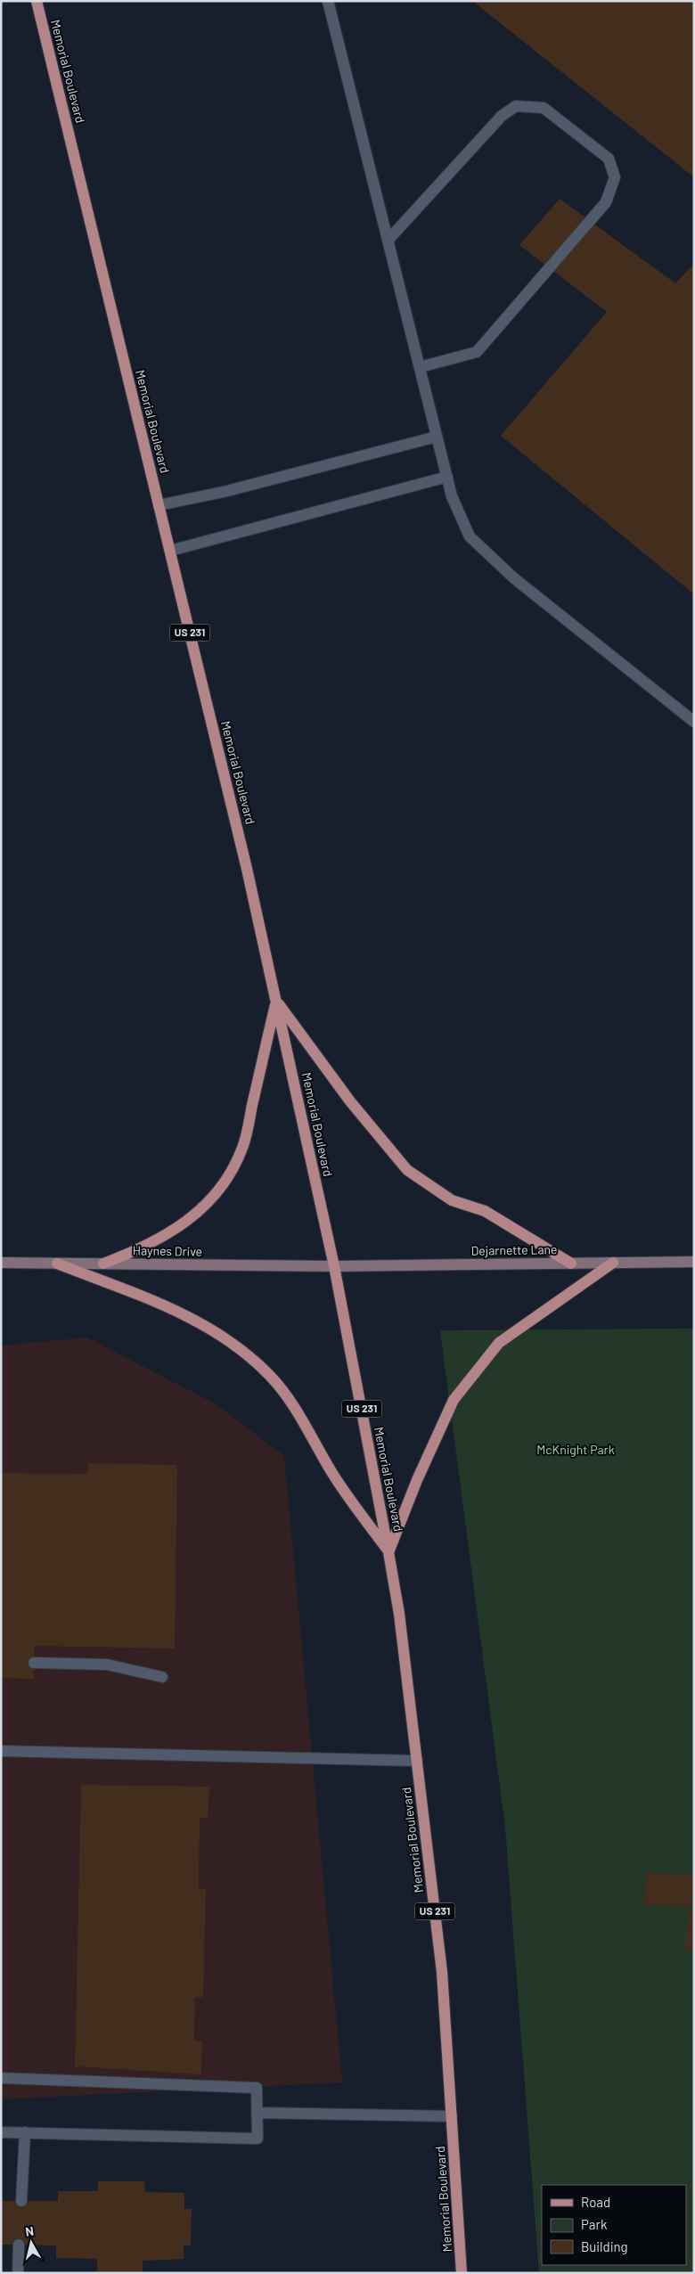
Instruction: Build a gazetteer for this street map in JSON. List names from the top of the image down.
{
  "streets": {
    "main road": [
      "Memorial Boulevard",
      "US 231",
      "Dejarnette Lane",
      "Haynes Drive"
    ]
  },
  "crossings": [
    ["Memorial Boulevard", "Dejarnette Lane"],
    ["Memorial Boulevard", "Haynes Drive"],
    ["Dejarnette Lane", "Haynes Drive"]
  ],
  "parks": ["McKnight Park"],
  "legend": ["Road", "Park", "Building"],
  "north": "top"
}
